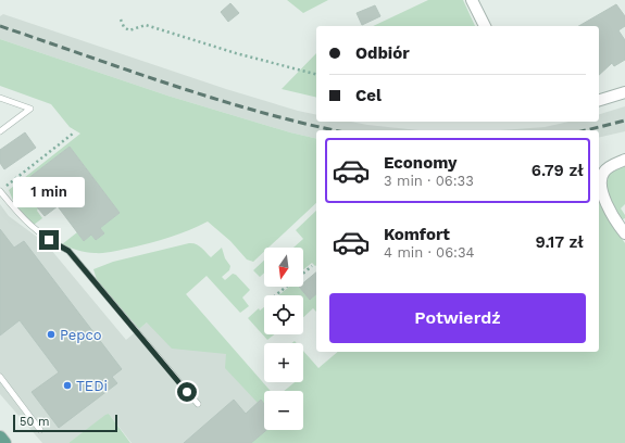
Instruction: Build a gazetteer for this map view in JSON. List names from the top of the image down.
{
  "places": ["Pepco", "TEDi"],
  "scale_bar": "50 m",
  "north": "bottom",
  "page": {
    "banner": ["Odbiór", "Cel"],
    "list": [
      {
        "name": "Economy",
        "note": "3 min · 06:33",
        "value": "6.79 zł"
      },
      {
        "name": "Komfort",
        "note": "4 min · 06:34",
        "value": "9.17 zł"
      }
    ],
    "bubble": "1 min",
    "map_buttons": ["+", "−"],
    "buttons": "Potwierdź",
    "scale": "50 m"
  }
}
